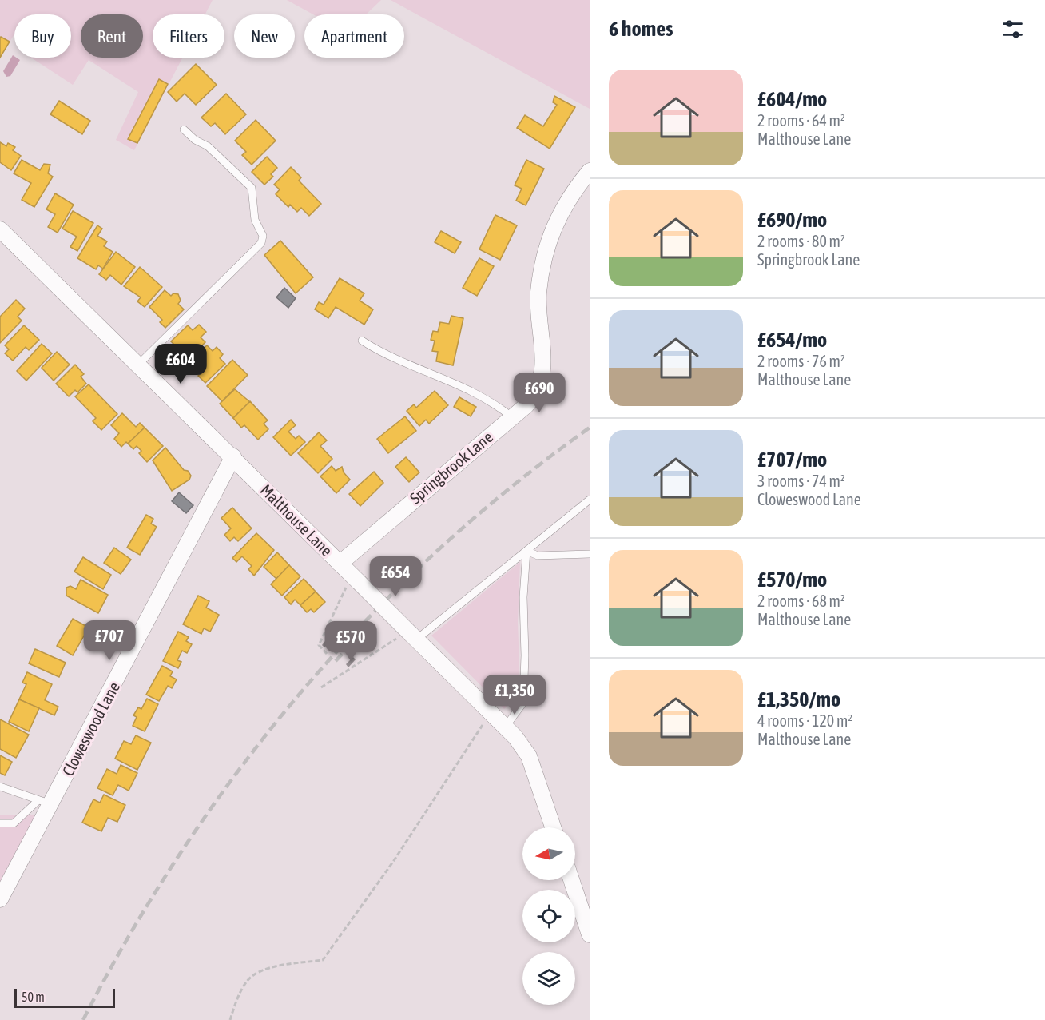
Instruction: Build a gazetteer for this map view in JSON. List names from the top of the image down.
{
  "streets": {
    "street": ["Springbrook Lane", "Malthouse Lane", "Cloweswood Lane"]
  },
  "crossings": [
    ["Springbrook Lane", "Malthouse Lane"],
    ["Malthouse Lane", "Cloweswood Lane"]
  ],
  "scale_bar": "50 m",
  "north": "left",
  "page": {
    "heading": "6 homes",
    "chip": [
      "Buy",
      "Rent",
      "Filters",
      "New",
      "Apartment"
    ],
    "list": [
      {
        "name": "£604/mo",
        "note": "2 rooms · 64 m² · Malthouse Lane"
      },
      {
        "name": "£690/mo",
        "note": "2 rooms · 80 m² · Springbrook Lane"
      },
      {
        "name": "£654/mo",
        "note": "2 rooms · 76 m² · Malthouse Lane"
      },
      {
        "name": "£707/mo",
        "note": "3 rooms · 74 m² · Cloweswood Lane"
      },
      {
        "name": "£570/mo",
        "note": "2 rooms · 68 m² · Malthouse Lane"
      },
      {
        "name": "£1,350/mo",
        "note": "4 rooms · 120 m² · Malthouse Lane"
      }
    ],
    "price": [
      "£604",
      "£690",
      "£654",
      "£707",
      "£570",
      "£1,350"
    ],
    "scale": "50 m"
  }
}
